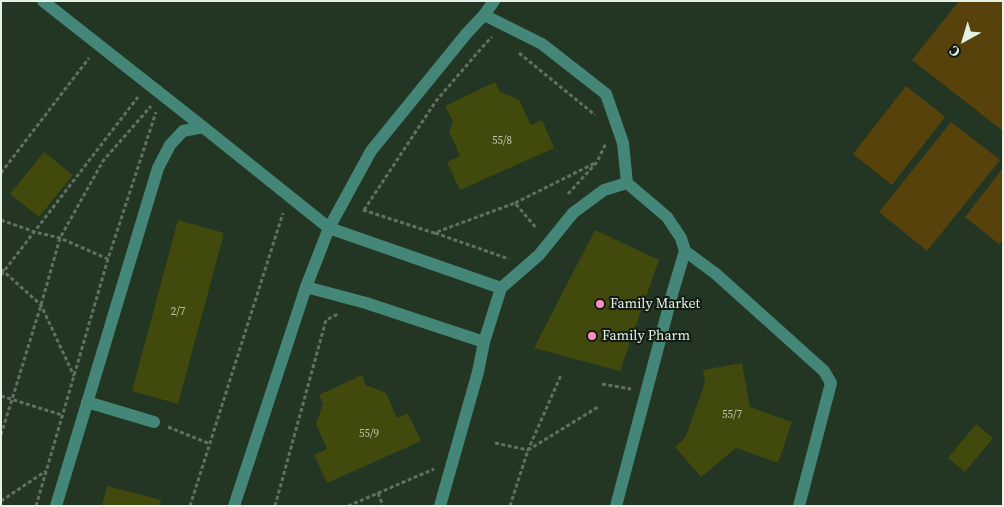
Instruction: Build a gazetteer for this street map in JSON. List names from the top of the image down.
{
  "places": ["Family Market", "Family Pharm"],
  "house_numbers": [
    "55/8",
    "2/7",
    "55/7",
    "55/9"
  ],
  "north": "bottom left"
}
